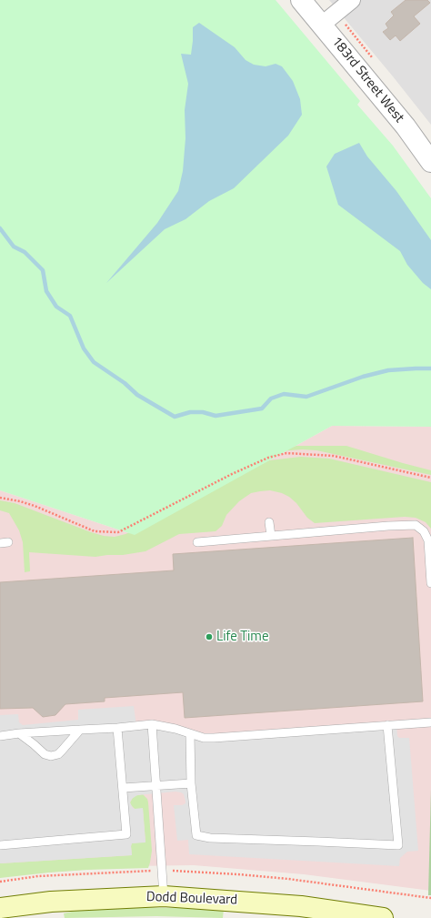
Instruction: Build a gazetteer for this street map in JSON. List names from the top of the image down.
{
  "streets": {
    "main road": ["Dodd Boulevard"],
    "street": ["183rd Street West"]
  },
  "places": ["Life Time"]
}
